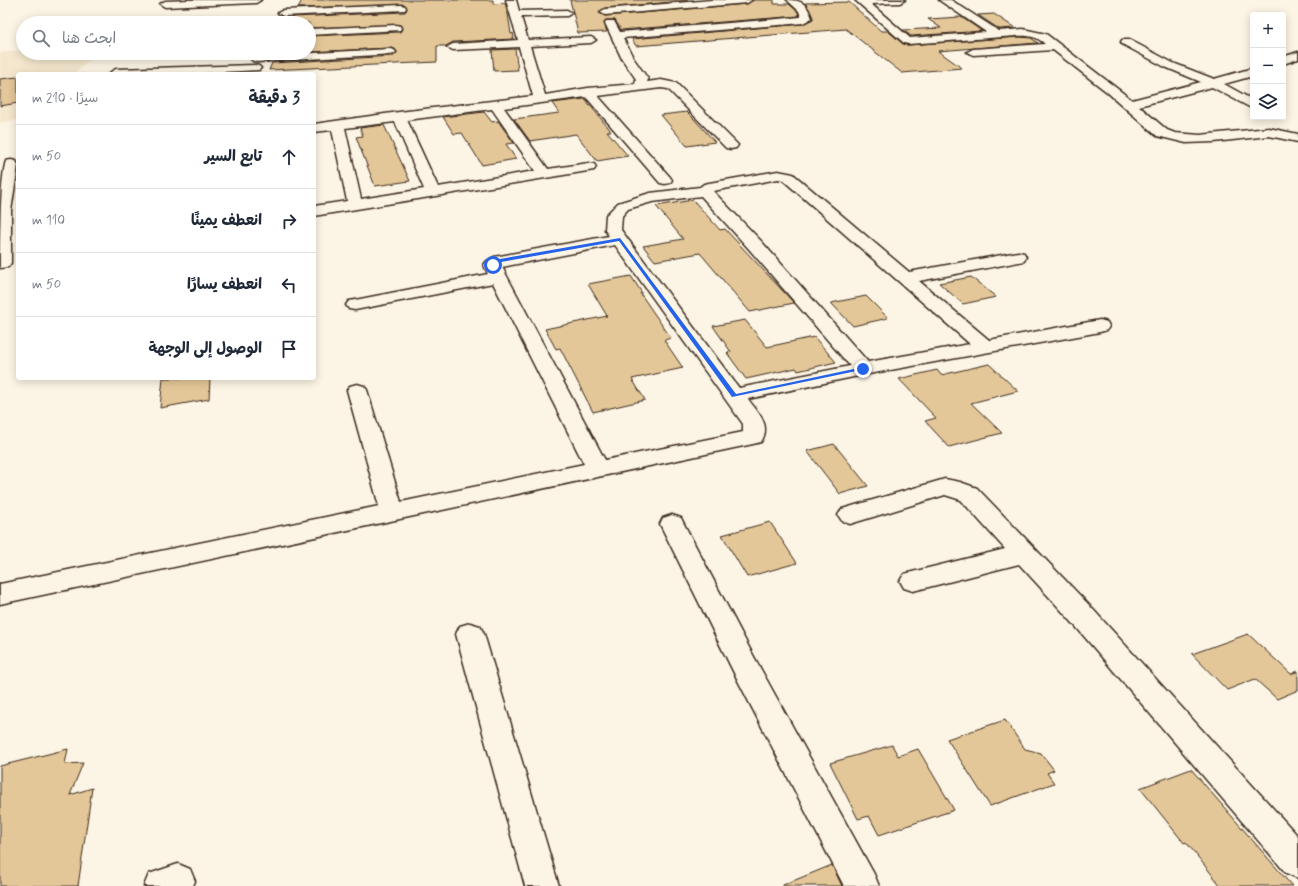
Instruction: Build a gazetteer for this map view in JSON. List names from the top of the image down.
{
  "page": {
    "map_buttons": ["+", "−"],
    "search": "ابحث هنا",
    "heading": ["3 دقيقة", "سيرًا · 210 m"],
    "list": [
      ["تابع السير", "50 m"],
      ["انعطف يمينًا", "110 m"],
      ["انعطف يسارًا", "50 m"],
      "الوصول إلى الوجهة"
    ]
  }
}
